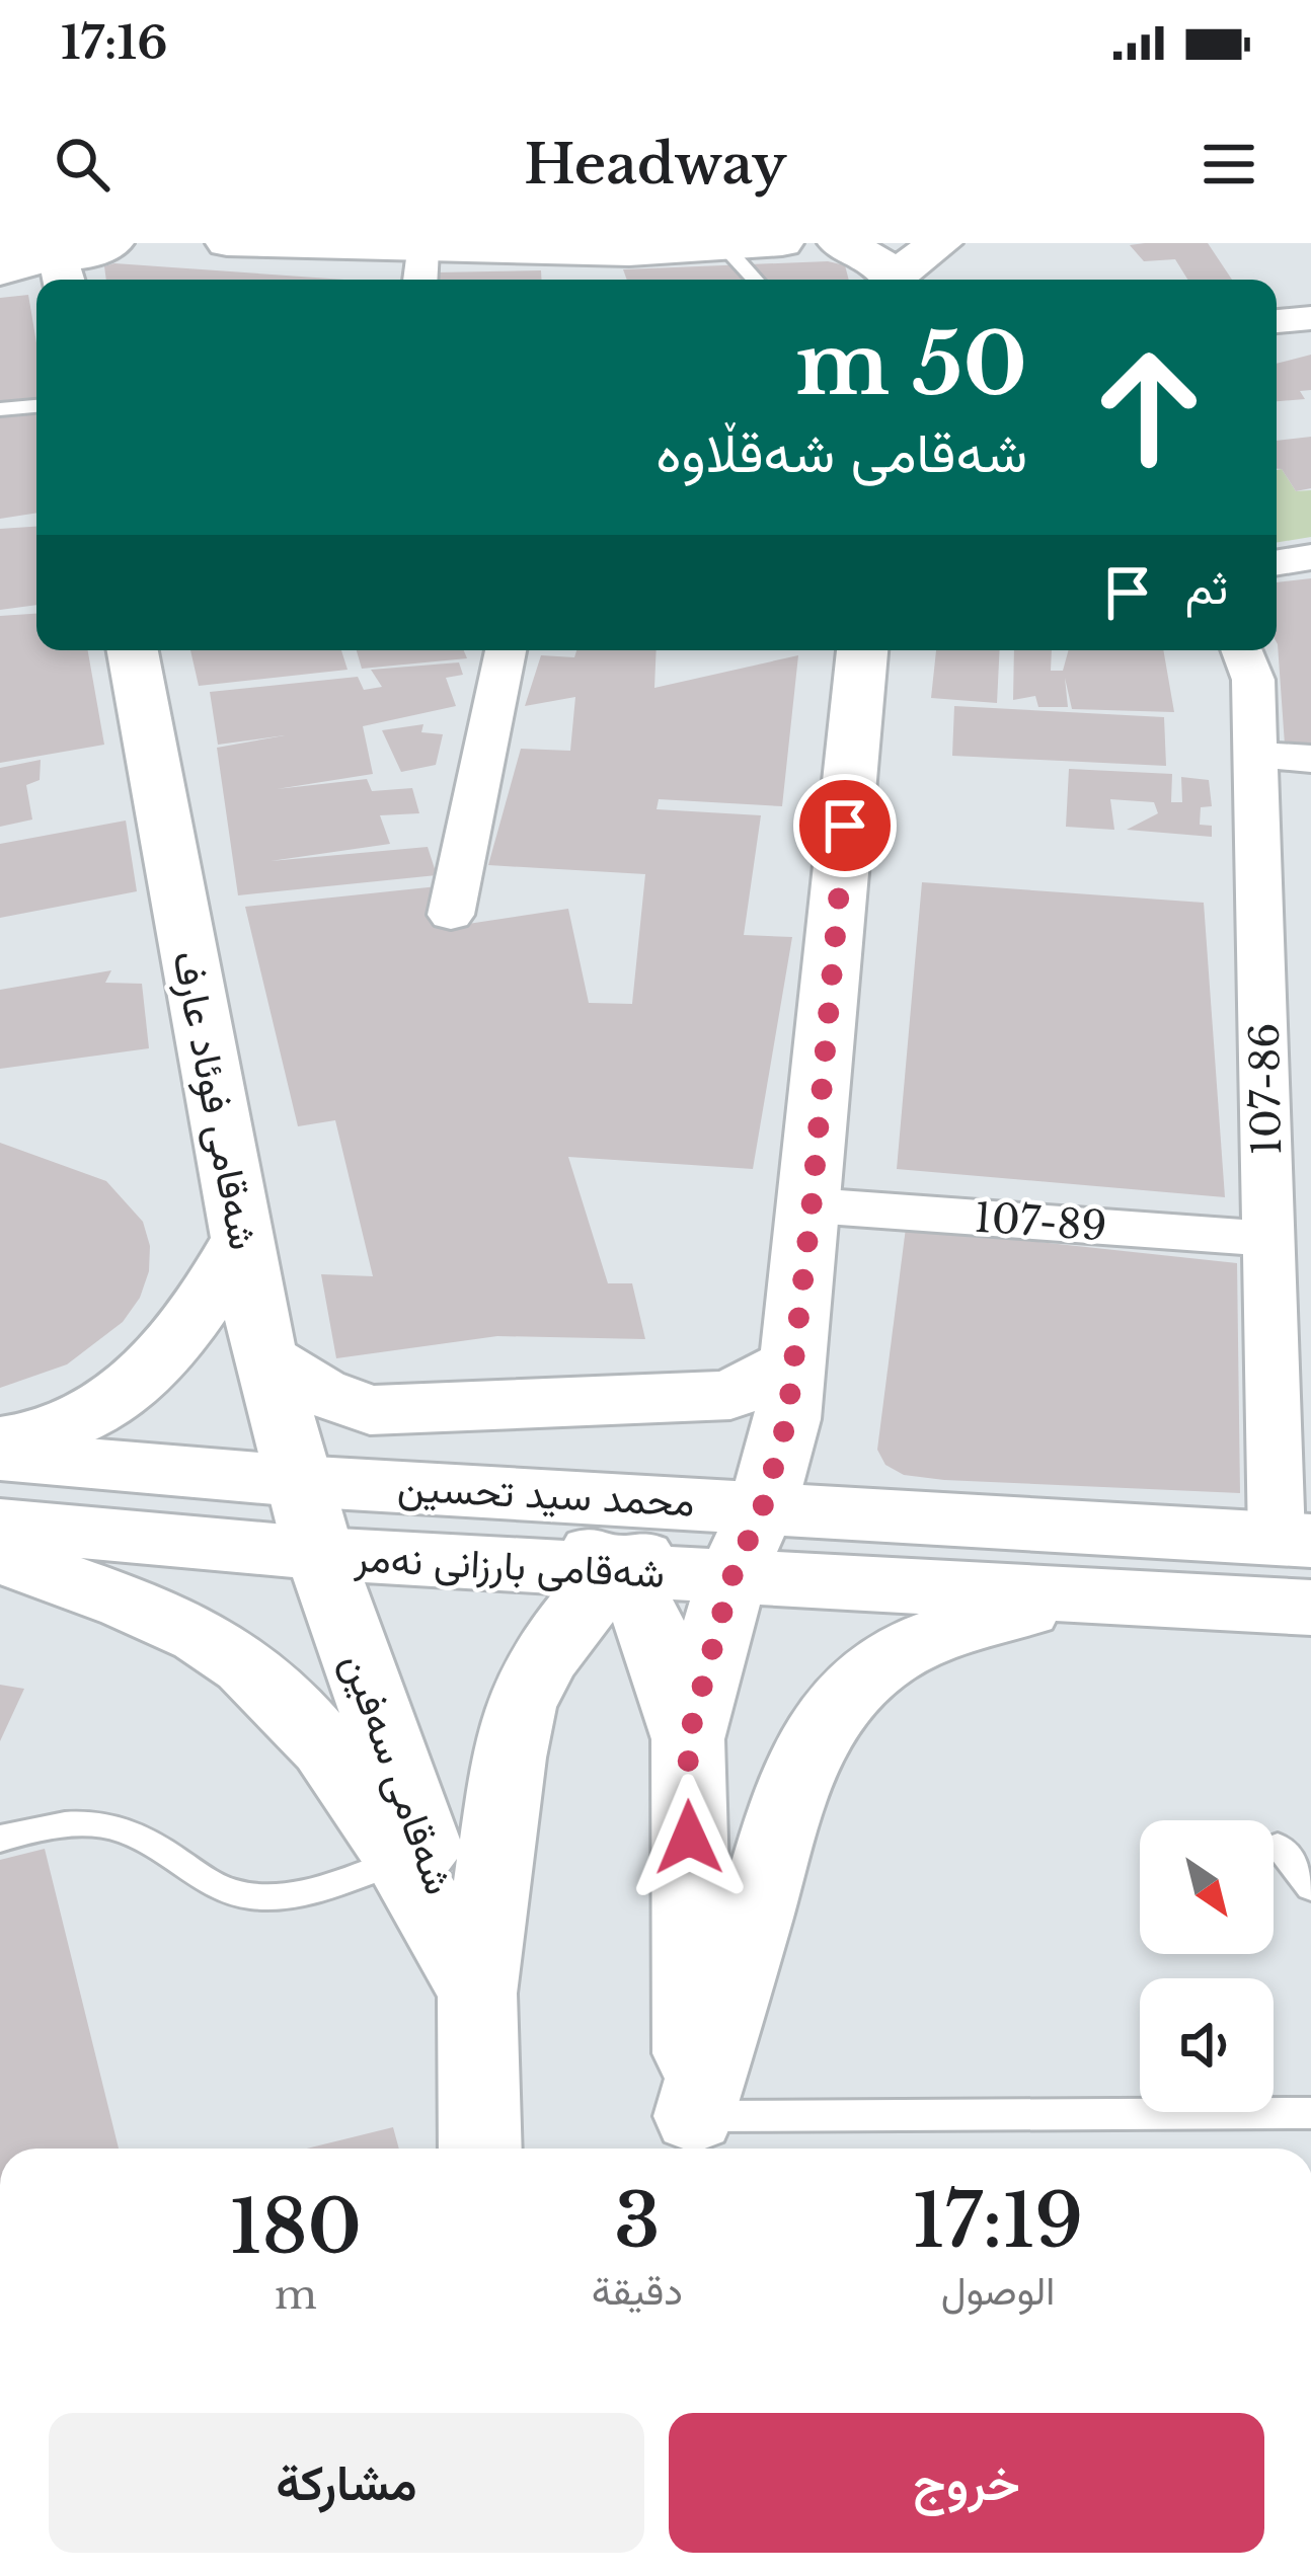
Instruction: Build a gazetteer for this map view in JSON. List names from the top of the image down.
{
  "streets": {
    "main road": [
      "شەقامی فوئاد عارف",
      "محمد سید تحسین",
      "شەقامی بارزانی نەمر",
      "شەقامی سەفین"
    ],
    "street": ["107-86", "107-89"]
  },
  "crossings": [
    ["107-86", "107-89"],
    ["107-86", "محمد سید تحسین"],
    ["شەقامی فوئاد عارف", "محمد سید تحسین"],
    ["شەقامی فوئاد عارف", "شەقامی بارزانی نەمر"],
    ["شەقامی فوئاد عارف", "شەقامی سەفین"],
    ["محمد سید تحسین", "شەقامی سەفین"],
    ["شەقامی بارزانی نەمر", "شەقامی سەفین"]
  ],
  "north": "bottom right",
  "page": {
    "status": "17:16",
    "header": "Headway",
    "turn": ["50 m", "شەقامی شەقڵاوە"],
    "then": "ثم",
    "eta": [
      "17:19",
      "الوصول",
      "3",
      "دقيقة",
      "180",
      "m"
    ],
    "buttons": ["خروج", "مشاركة"]
  }
}
